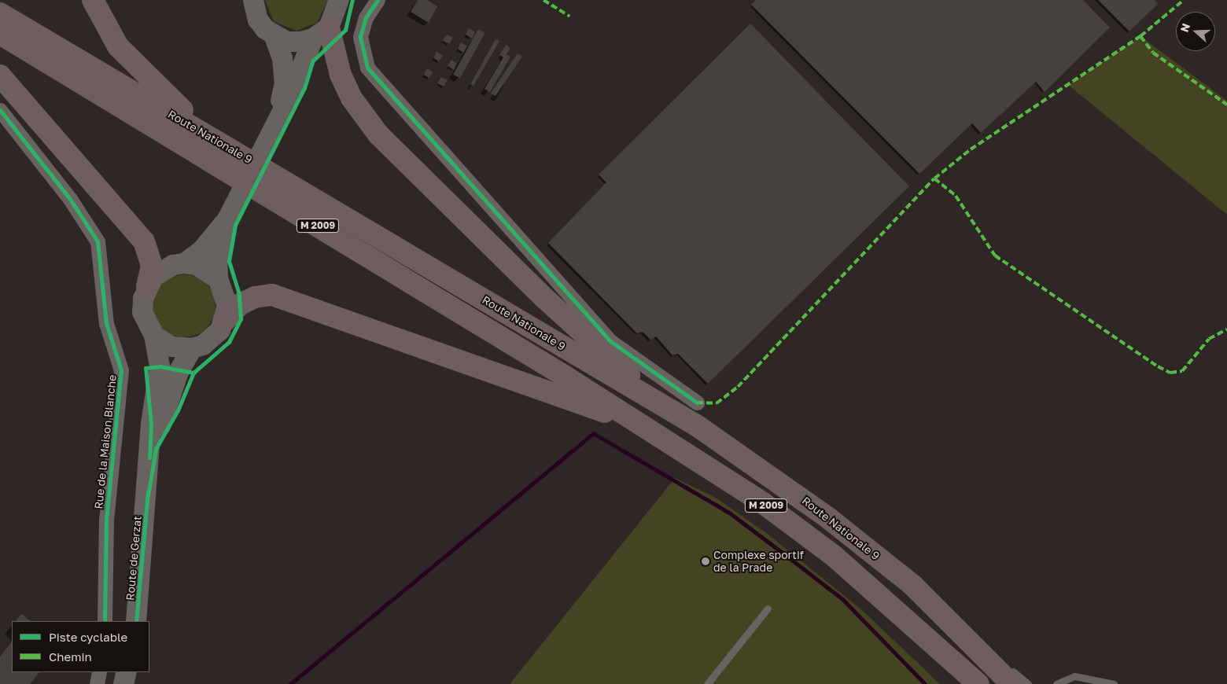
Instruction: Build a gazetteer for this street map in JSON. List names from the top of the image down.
{
  "streets": {
    "highway": ["Route Nationale 9", "M 2009"],
    "main road": ["Route de Gerzat"],
    "street": ["Rue de la Maison Blanche"]
  },
  "places": ["Complexe sportif de la Prade"],
  "legend": ["Piste cyclable", "Chemin"],
  "north": "left"
}
